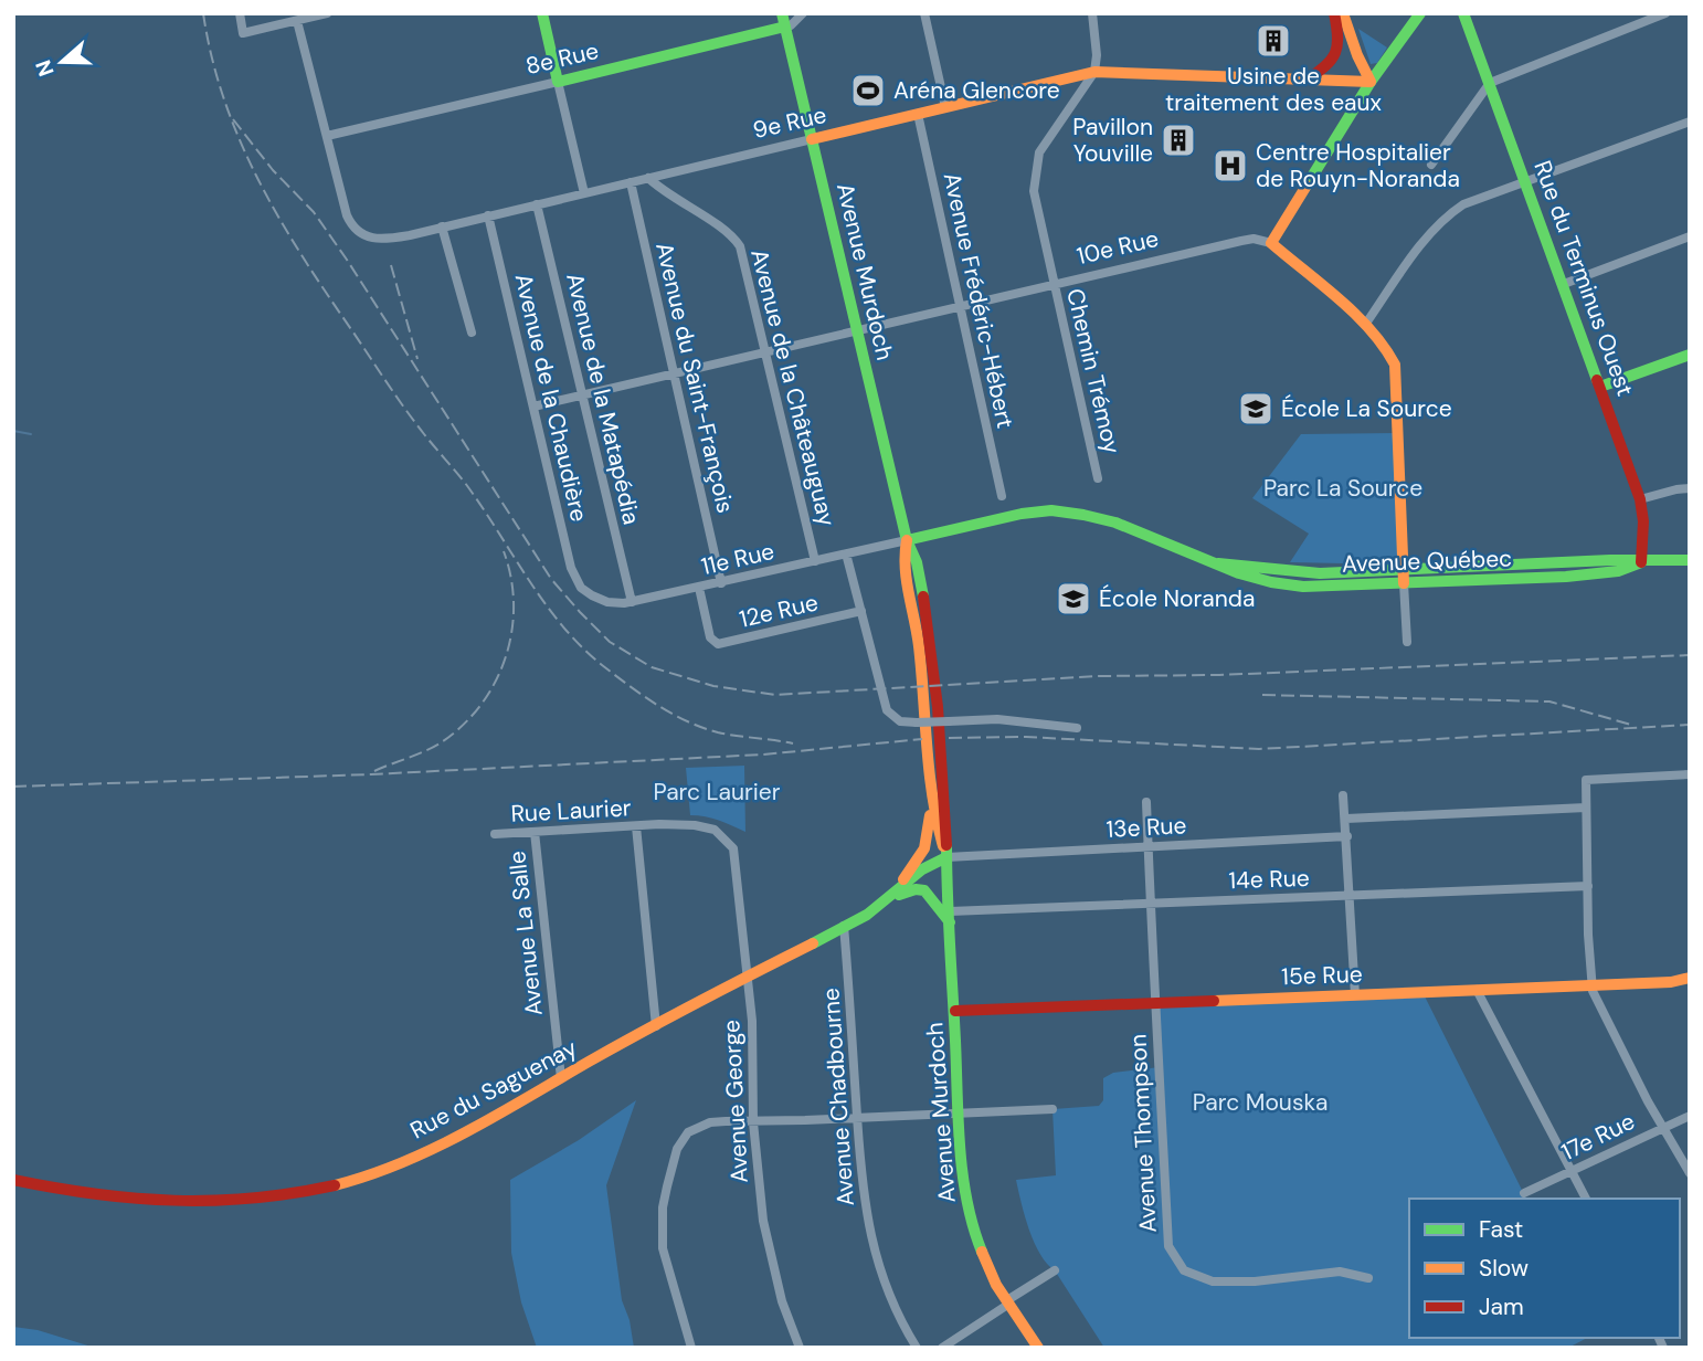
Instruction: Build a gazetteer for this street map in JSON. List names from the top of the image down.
{
  "streets": {
    "street": [
      "8e Rue",
      "9e Rue",
      "10e Rue",
      "Avenue Murdoch",
      "Rue du Terminus Ouest",
      "Avenue Frédéric-Hébert",
      "Chemin Trémoy",
      "Avenue du Saint-François",
      "Avenue de la Châteauguay",
      "Avenue de la Chaudière",
      "Avenue de la Matapédia",
      "11e Rue",
      "Avenue Québec",
      "12e Rue",
      "Rue Laurier",
      "13e Rue",
      "14e Rue",
      "Avenue La Salle",
      "15e Rue",
      "Rue du Saguenay",
      "Avenue Chadbourne",
      "Avenue George",
      "Avenue Thompson",
      "17e Rue"
    ]
  },
  "crossings": [
    ["8e Rue", "9e Rue"],
    ["8e Rue", "Avenue Murdoch"],
    ["9e Rue", "Avenue Murdoch"],
    ["9e Rue", "Avenue Frédéric-Hébert"],
    ["9e Rue", "Chemin Trémoy"],
    ["9e Rue", "Avenue du Saint-François"],
    ["9e Rue", "Avenue de la Châteauguay"],
    ["9e Rue", "Avenue de la Chaudière"],
    ["9e Rue", "Avenue de la Matapédia"],
    ["10e Rue", "Avenue Murdoch"],
    ["10e Rue", "Avenue Frédéric-Hébert"],
    ["10e Rue", "Chemin Trémoy"],
    ["10e Rue", "Avenue du Saint-François"],
    ["10e Rue", "Avenue de la Châteauguay"],
    ["10e Rue", "Avenue de la Chaudière"],
    ["10e Rue", "Avenue de la Matapédia"],
    ["Avenue Murdoch", "11e Rue"],
    ["Avenue Murdoch", "Avenue Québec"],
    ["Avenue Murdoch", "13e Rue"],
    ["Avenue Murdoch", "14e Rue"],
    ["Avenue Murdoch", "15e Rue"],
    ["Avenue Murdoch", "Rue du Saguenay"],
    ["Rue du Terminus Ouest", "Avenue Québec"],
    ["Avenue du Saint-François", "11e Rue"],
    ["Avenue de la Châteauguay", "11e Rue"],
    ["Avenue de la Chaudière", "11e Rue"],
    ["Avenue de la Matapédia", "11e Rue"],
    ["11e Rue", "Avenue Québec"],
    ["11e Rue", "12e Rue"],
    ["Rue Laurier", "Avenue La Salle"],
    ["Rue Laurier", "Avenue George"],
    ["13e Rue", "Rue du Saguenay"],
    ["13e Rue", "Avenue Thompson"],
    ["14e Rue", "Avenue Thompson"],
    ["Avenue La Salle", "Rue du Saguenay"],
    ["15e Rue", "Avenue Thompson"],
    ["Rue du Saguenay", "Avenue Chadbourne"],
    ["Rue du Saguenay", "Avenue George"]
  ],
  "parks": ["Parc La Source", "Parc Laurier", "Parc Mouska"],
  "places": {
    "building": ["Usine de traitement des eaux", "Pavillon Youville"],
    "sports": ["Aréna Glencore"],
    "hospital": ["Centre Hospitalier de Rouyn-Noranda"],
    "school or university": ["École La Source", "École Noranda"]
  },
  "legend": ["Fast", "Slow", "Jam"],
  "north": "left"
}
